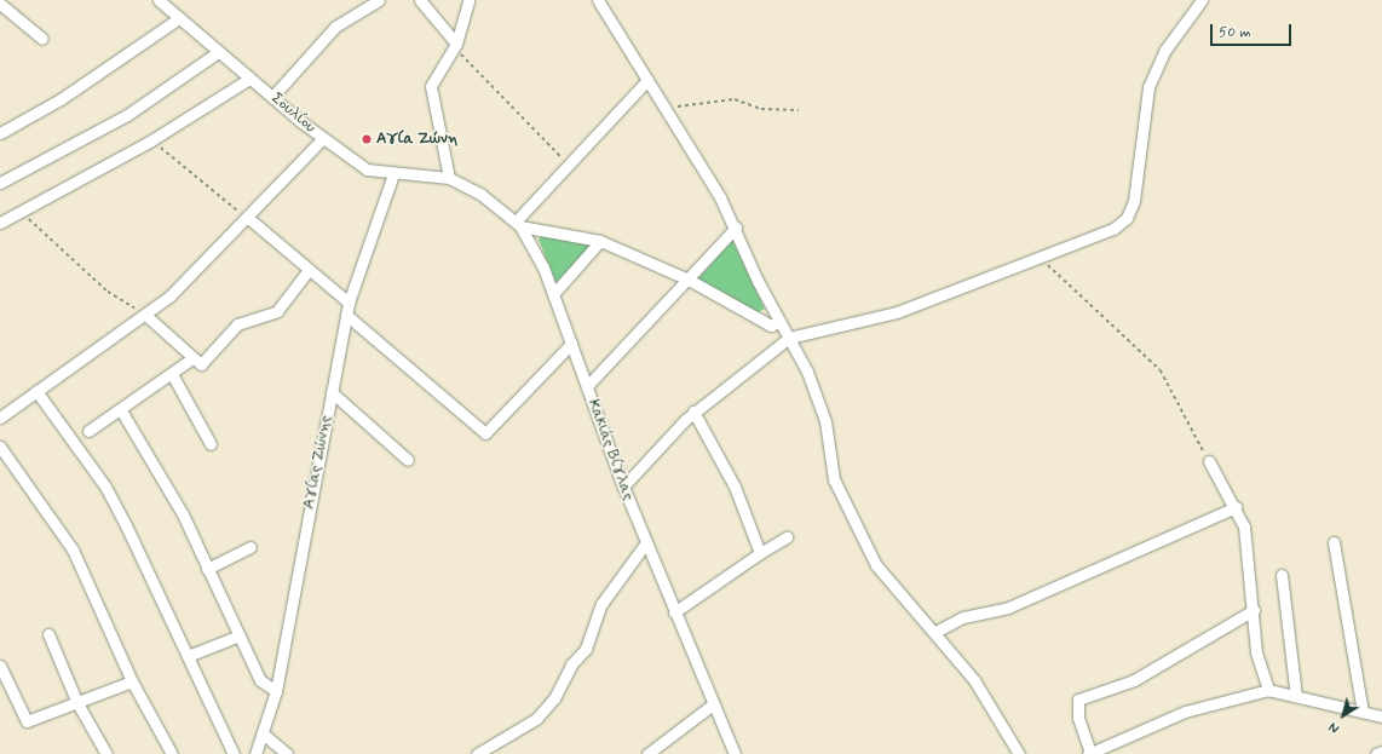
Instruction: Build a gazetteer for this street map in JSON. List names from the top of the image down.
{
  "streets": {
    "street": ["Σουλίου", "Κακιάς Βίγλας", "Αγίας Ζώνης"]
  },
  "crossings": [
    ["Σουλίου", "Κακιάς Βίγλας"],
    ["Σουλίου", "Αγίας Ζώνης"]
  ],
  "places": ["Αγία Ζώνη"],
  "scale_bar": "50 m",
  "north": "bottom left"
}
